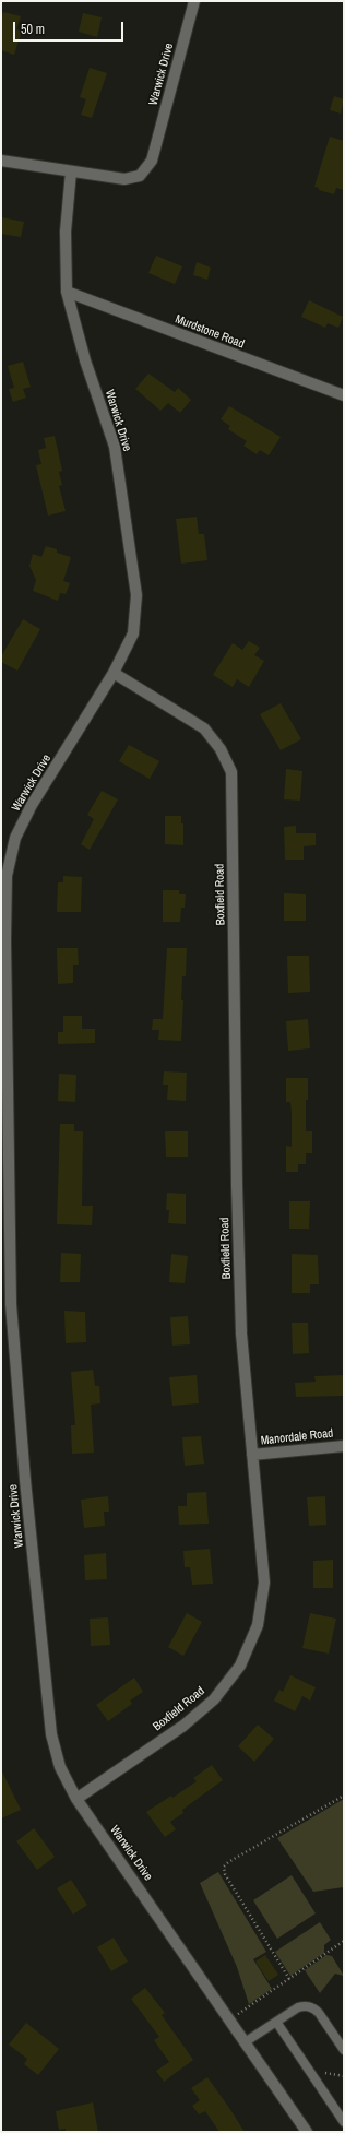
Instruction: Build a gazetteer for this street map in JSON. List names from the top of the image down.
{
  "streets": {
    "street": [
      "Warwick Drive",
      "Murdstone Road",
      "Boxfield Road",
      "Manordale Road"
    ]
  },
  "crossings": [
    ["Warwick Drive", "Murdstone Road"],
    ["Warwick Drive", "Boxfield Road"],
    ["Boxfield Road", "Manordale Road"]
  ],
  "scale_bar": "50 m"
}
